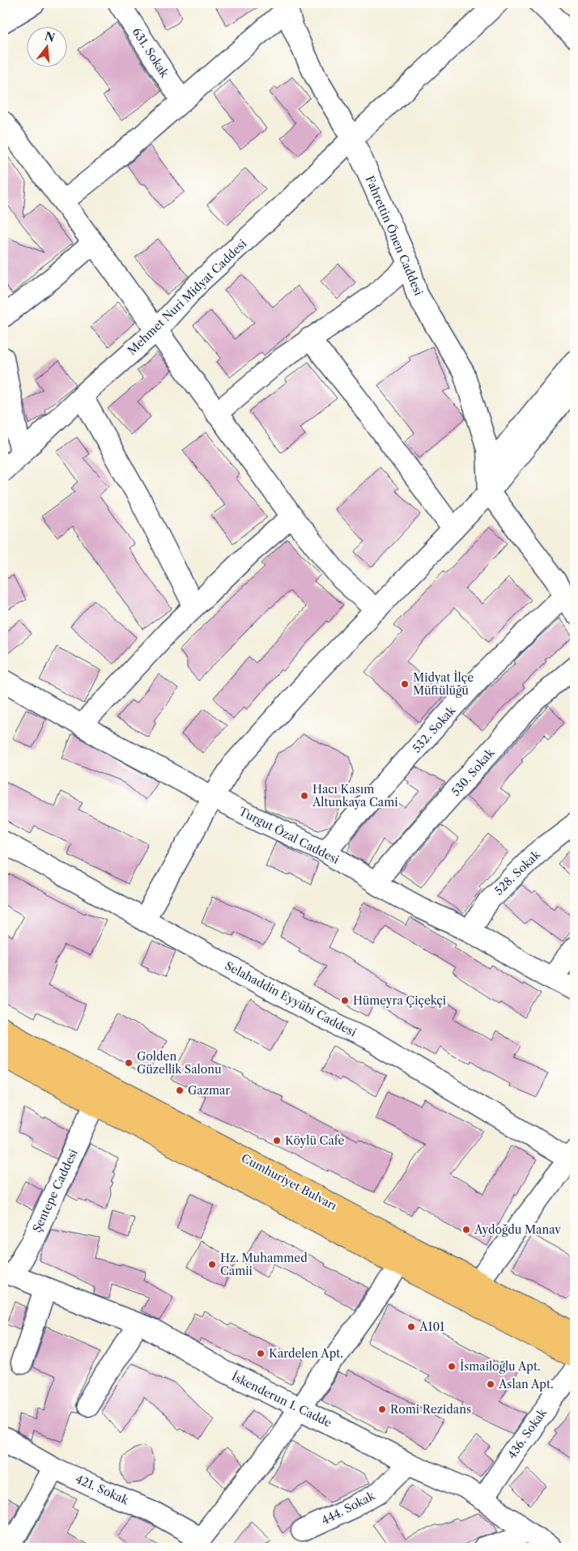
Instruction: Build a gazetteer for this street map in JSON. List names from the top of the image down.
{
  "streets": {
    "main road": ["Cumhuriyet Bulvarı"],
    "street": [
      "631. Sokak",
      "Fahrettin Önen Caddesi",
      "Mehmet Nuri Midyat Caddesi",
      "532. Sokak",
      "530. Sokak",
      "Turgut Özal Caddesi",
      "528. Sokak",
      "Selahaddin Eyyübi Caddesi",
      "Şentepe Caddesi",
      "İskenderun 1. Cadde",
      "436. Sokak",
      "421. Sokak",
      "444. Sokak"
    ]
  },
  "crossings": [
    ["Fahrettin Önen Caddesi", "Mehmet Nuri Midyat Caddesi"],
    ["532. Sokak", "Turgut Özal Caddesi"],
    ["530. Sokak", "Turgut Özal Caddesi"],
    ["Turgut Özal Caddesi", "528. Sokak"],
    ["Cumhuriyet Bulvarı", "Şentepe Caddesi"],
    ["Şentepe Caddesi", "İskenderun 1. Cadde"],
    ["İskenderun 1. Cadde", "436. Sokak"],
    ["İskenderun 1. Cadde", "444. Sokak"]
  ],
  "places": [
    "Midyat İlçe Müftülüğü",
    "Hacı Kasım Altunkaya Cami",
    "Hümeyra Çiçekçi",
    "Golden Güzellik Salonu",
    "Gazmar",
    "Köylü Cafe",
    "Aydoğdu Manav",
    "Hz. Muhammed Camii",
    "A101",
    "Kardelen Apt.",
    "İsmailoğlu Apt.",
    "Aslan Apt.",
    "Romi Rezidans"
  ],
  "north": "top"
}
